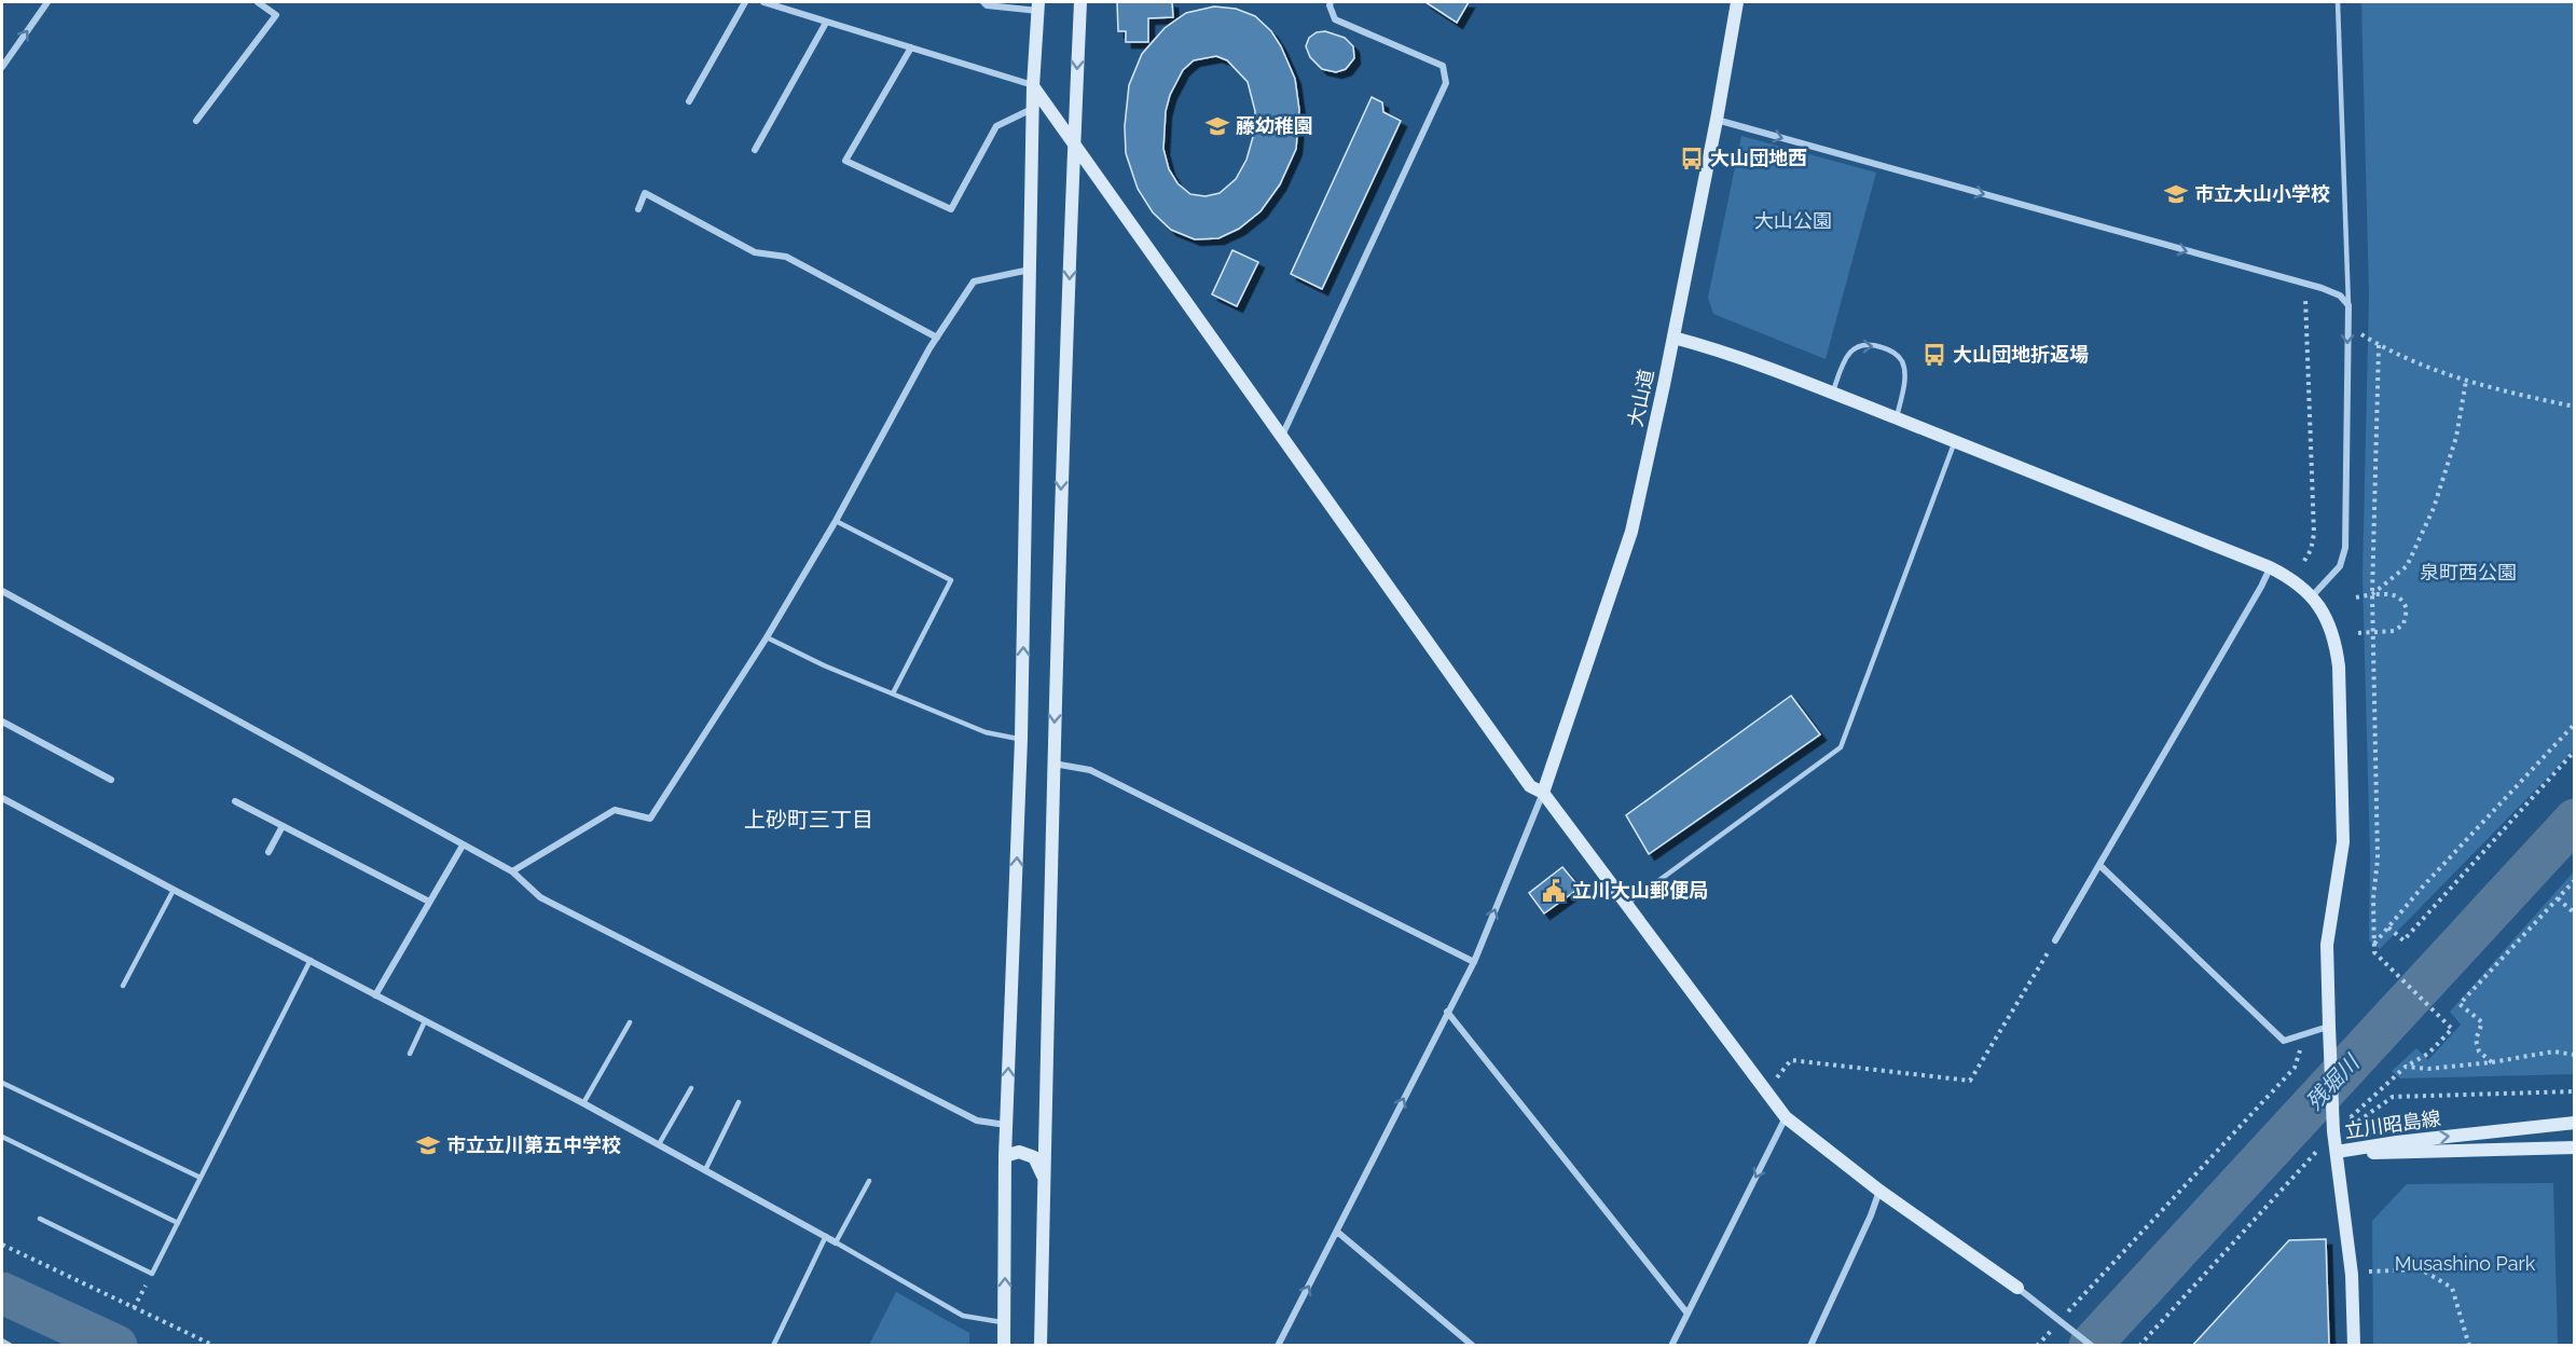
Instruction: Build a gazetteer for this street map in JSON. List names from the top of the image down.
{
  "streets": {
    "street": ["大山道", "立川昭島線"]
  },
  "districts": ["上砂町三丁目"],
  "water": ["残堀川"],
  "parks": ["大山公園", "泉町西公園", "Musashino Park"],
  "places": {
    "school or university": ["藤幼稚園", "市立大山小学校", "市立立川第五中学校"],
    "bus stop": ["大山団地西", "大山団地折返場"],
    "public building": ["立川大山郵便局"]
  }
}
